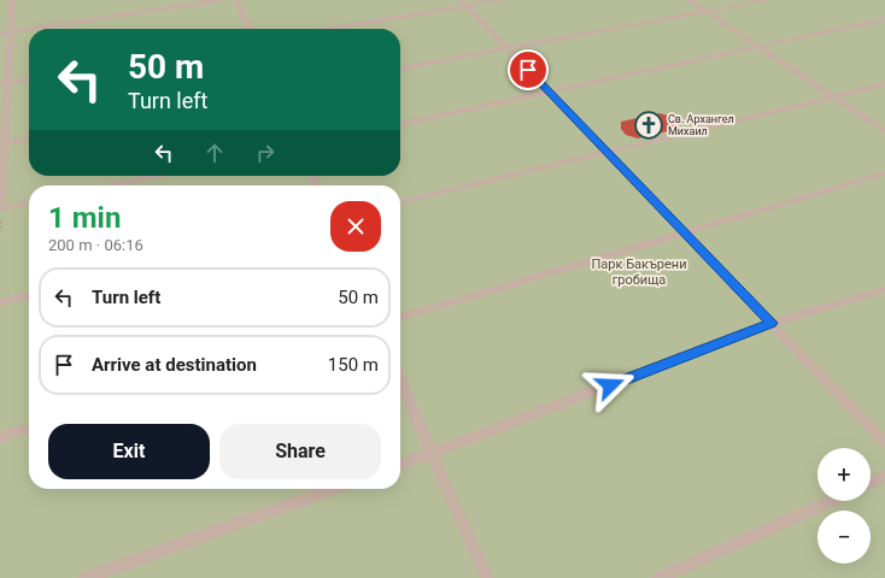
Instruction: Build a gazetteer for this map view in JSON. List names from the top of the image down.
{
  "parks": ["Парк Бакърени гробища"],
  "places": {
    "church": ["Св. Архангел Михаил"]
  },
  "page": {
    "turn": ["50 m", "Turn left"],
    "heading": ["1 min", "200 m · 06:16"],
    "list": [
      {
        "name": "Turn left",
        "value": "50 m"
      },
      {
        "name": "Arrive at destination",
        "value": "150 m"
      }
    ],
    "buttons": ["Exit", "Share"],
    "map_buttons": ["+", "−"]
  }
}
